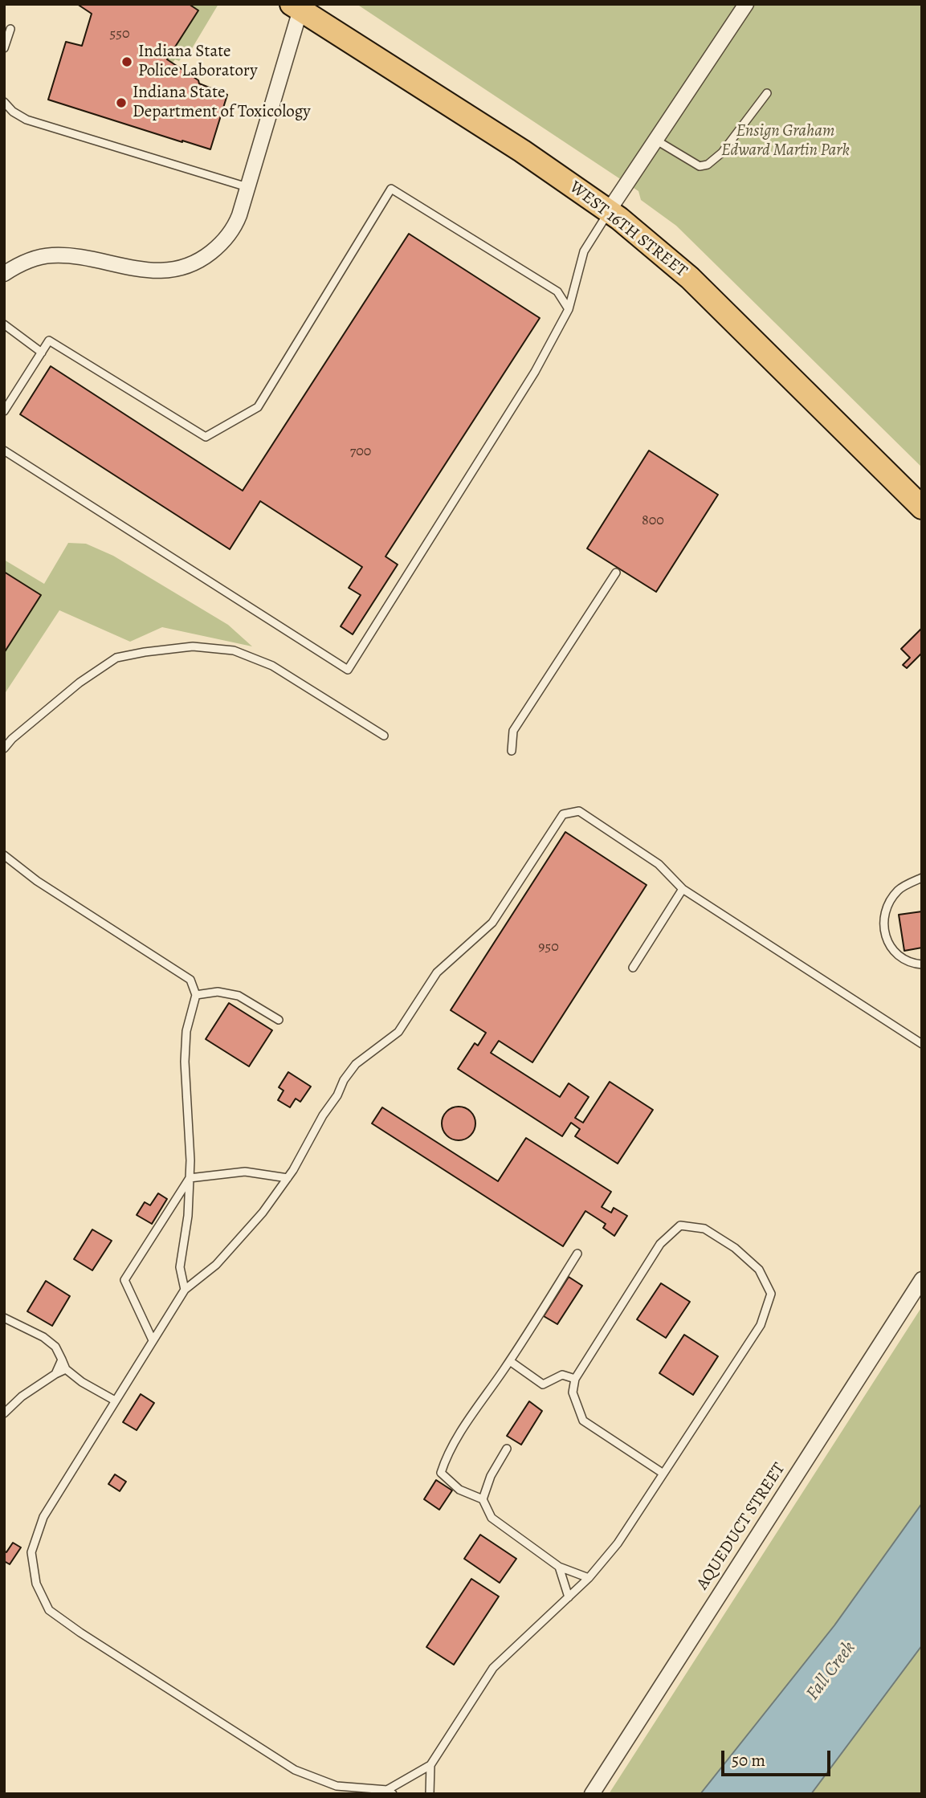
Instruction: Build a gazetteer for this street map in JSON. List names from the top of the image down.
{
  "streets": {
    "main road": ["WEST 16TH STREET"],
    "street": ["AQUEDUCT STREET"]
  },
  "water": ["Fall Creek"],
  "parks": ["Ensign Graham Edward Martin Park"],
  "places": ["Indiana State Police Laboratory", "Indiana State Department of Toxicology"],
  "house_numbers": [
    "550",
    "700",
    "800",
    "950"
  ],
  "scale_bar": "50 m"
}
